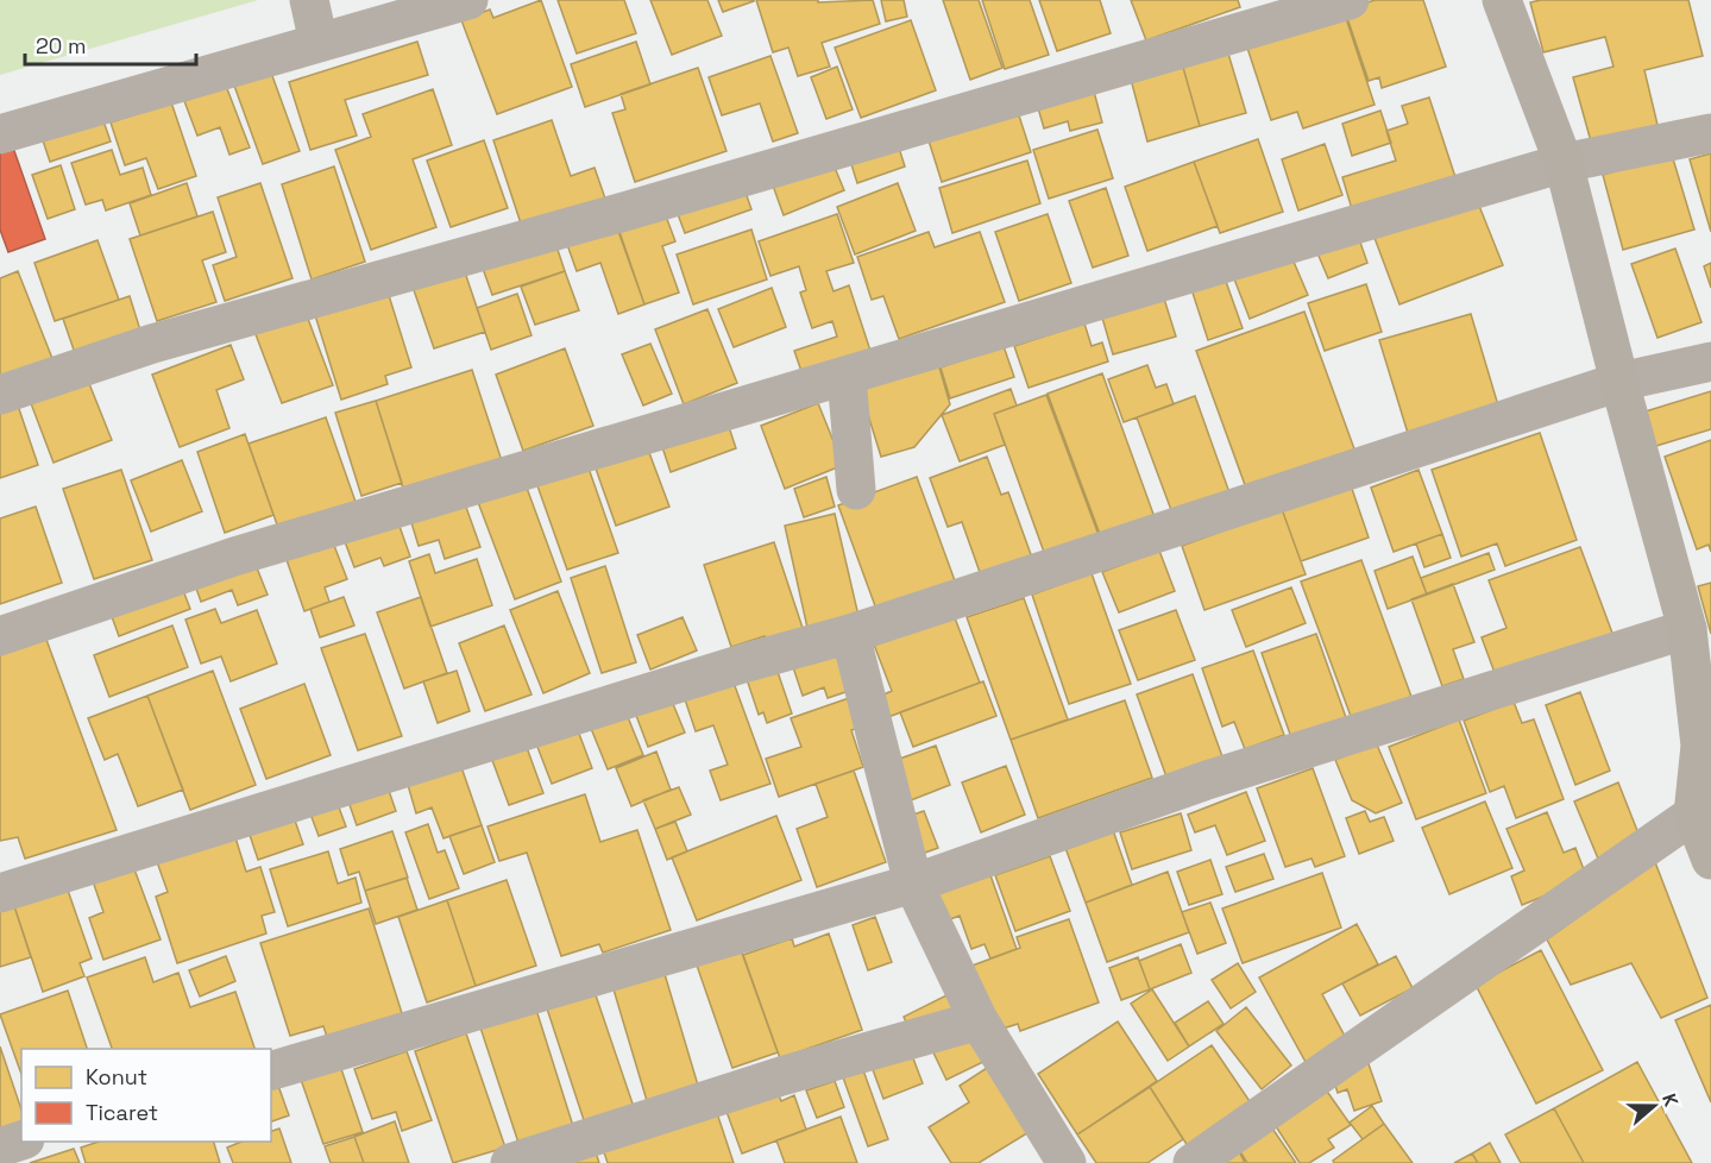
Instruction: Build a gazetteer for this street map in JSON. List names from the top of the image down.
{
  "legend": ["Konut", "Ticaret"],
  "scale_bar": "20 m",
  "north": "right"
}
